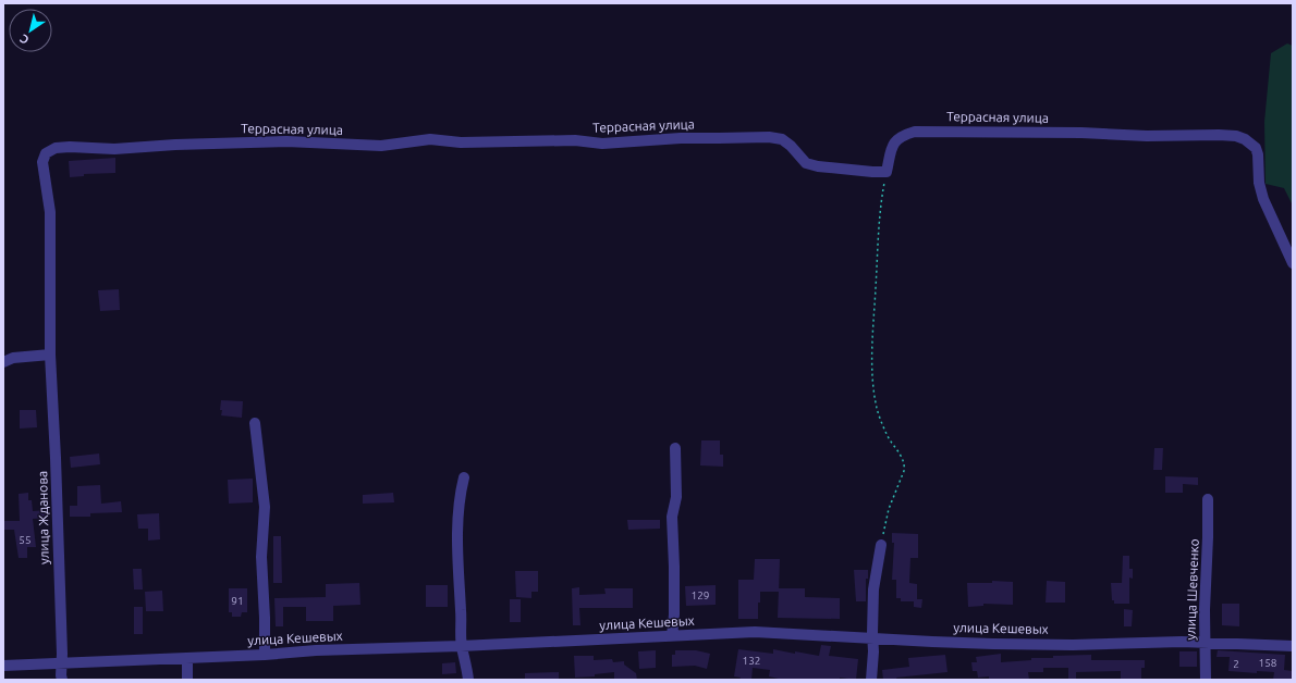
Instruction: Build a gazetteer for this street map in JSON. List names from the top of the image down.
{
  "streets": {
    "street": [
      "Террасная улица",
      "улица Жданова",
      "улица Шевченко",
      "улица Кешевых"
    ]
  },
  "crossings": [
    ["Террасная улица", "улица Жданова"],
    ["улица Жданова", "улица Кешевых"],
    ["улица Шевченко", "улица Кешевых"]
  ],
  "house_numbers": [
    "55",
    "129",
    "91",
    "132",
    "158",
    "2"
  ],
  "north": "bottom left"
}
